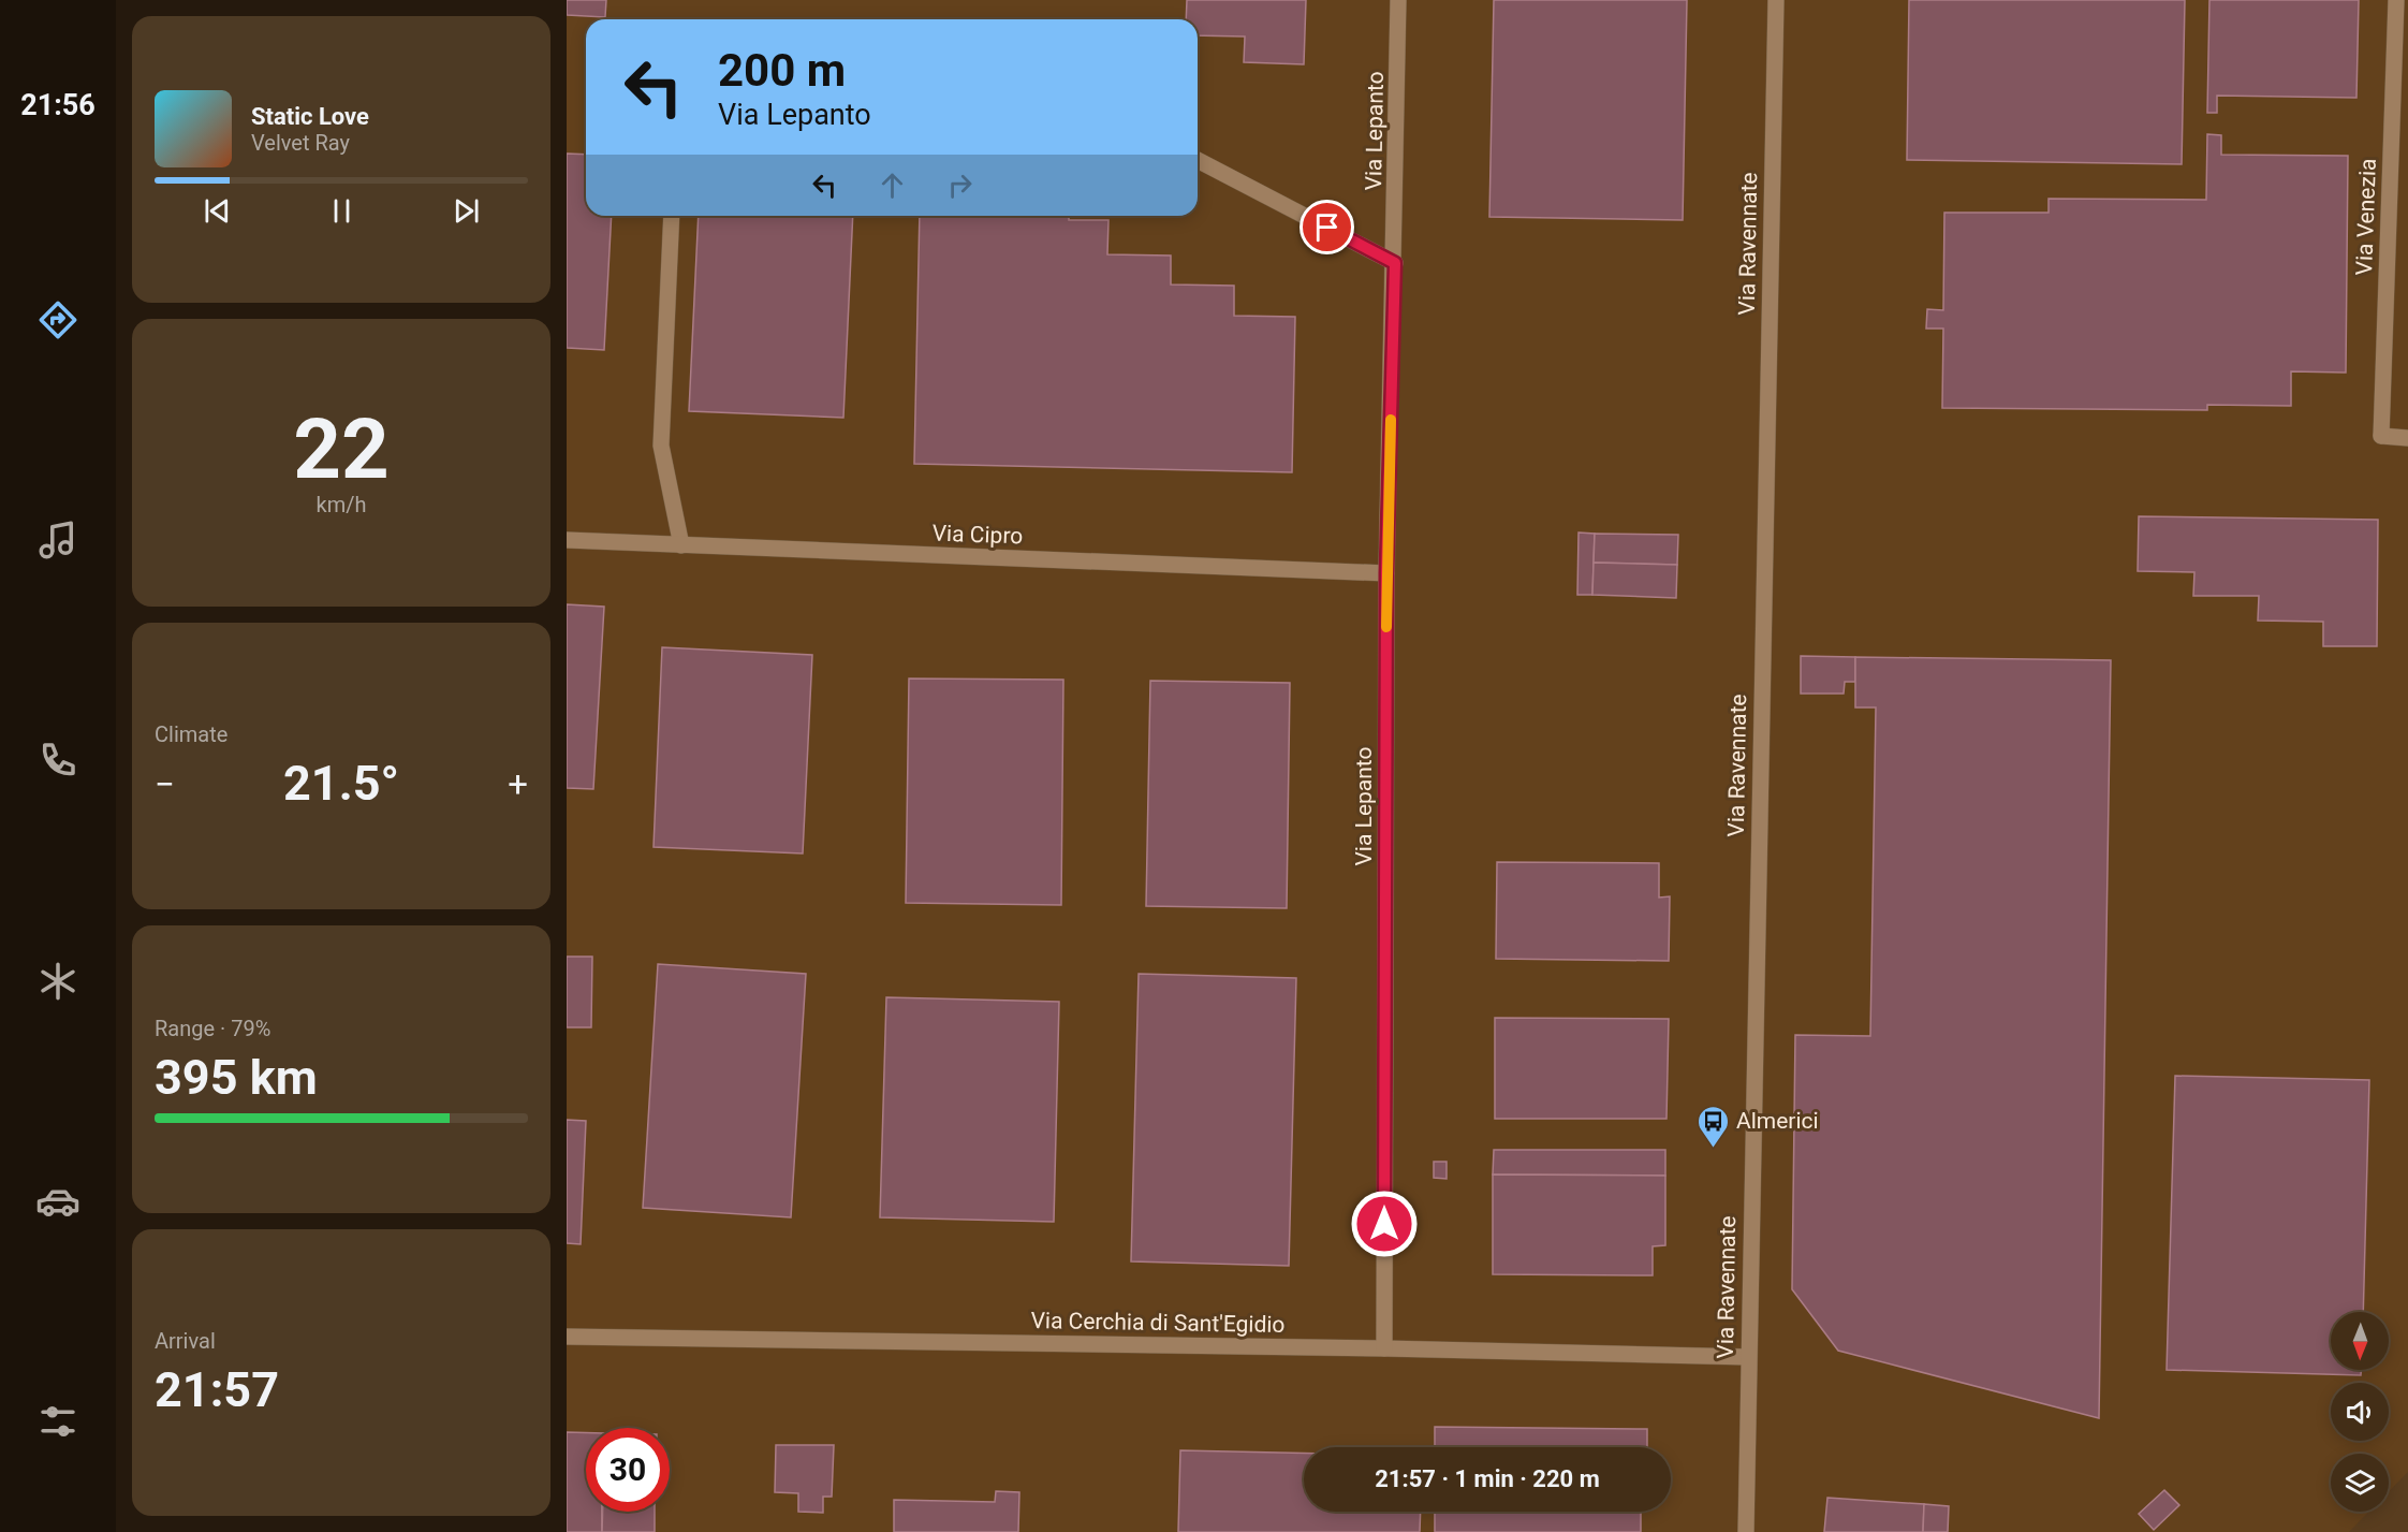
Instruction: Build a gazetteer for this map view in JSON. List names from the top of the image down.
{
  "streets": {
    "street": [
      "Via Lepanto",
      "Via Venezia",
      "Via Ravennate",
      "Via Cipro",
      "Via Cerchia di Sant'Egidio"
    ]
  },
  "crossings": [
    ["Via Lepanto", "Via Cipro"],
    ["Via Lepanto", "Via Cerchia di Sant'Egidio"],
    ["Via Ravennate", "Via Cerchia di Sant'Egidio"]
  ],
  "places": {
    "bus stop": ["Almerici"]
  },
  "north": "bottom",
  "page": {
    "tabs": "21:56",
    "turn": ["200 m", "Via Lepanto"],
    "song": ["Static Love", "Velvet Ray"],
    "tile": [
      ["22", "km/h"],
      "Climate",
      ["Range · 79%", "395 km"],
      ["Arrival", "21:57"]
    ],
    "heat": ["−", "21.5°", "+"],
    "limit": "30",
    "trip": "21:57 · 1 min · 220 m"
  }
}
